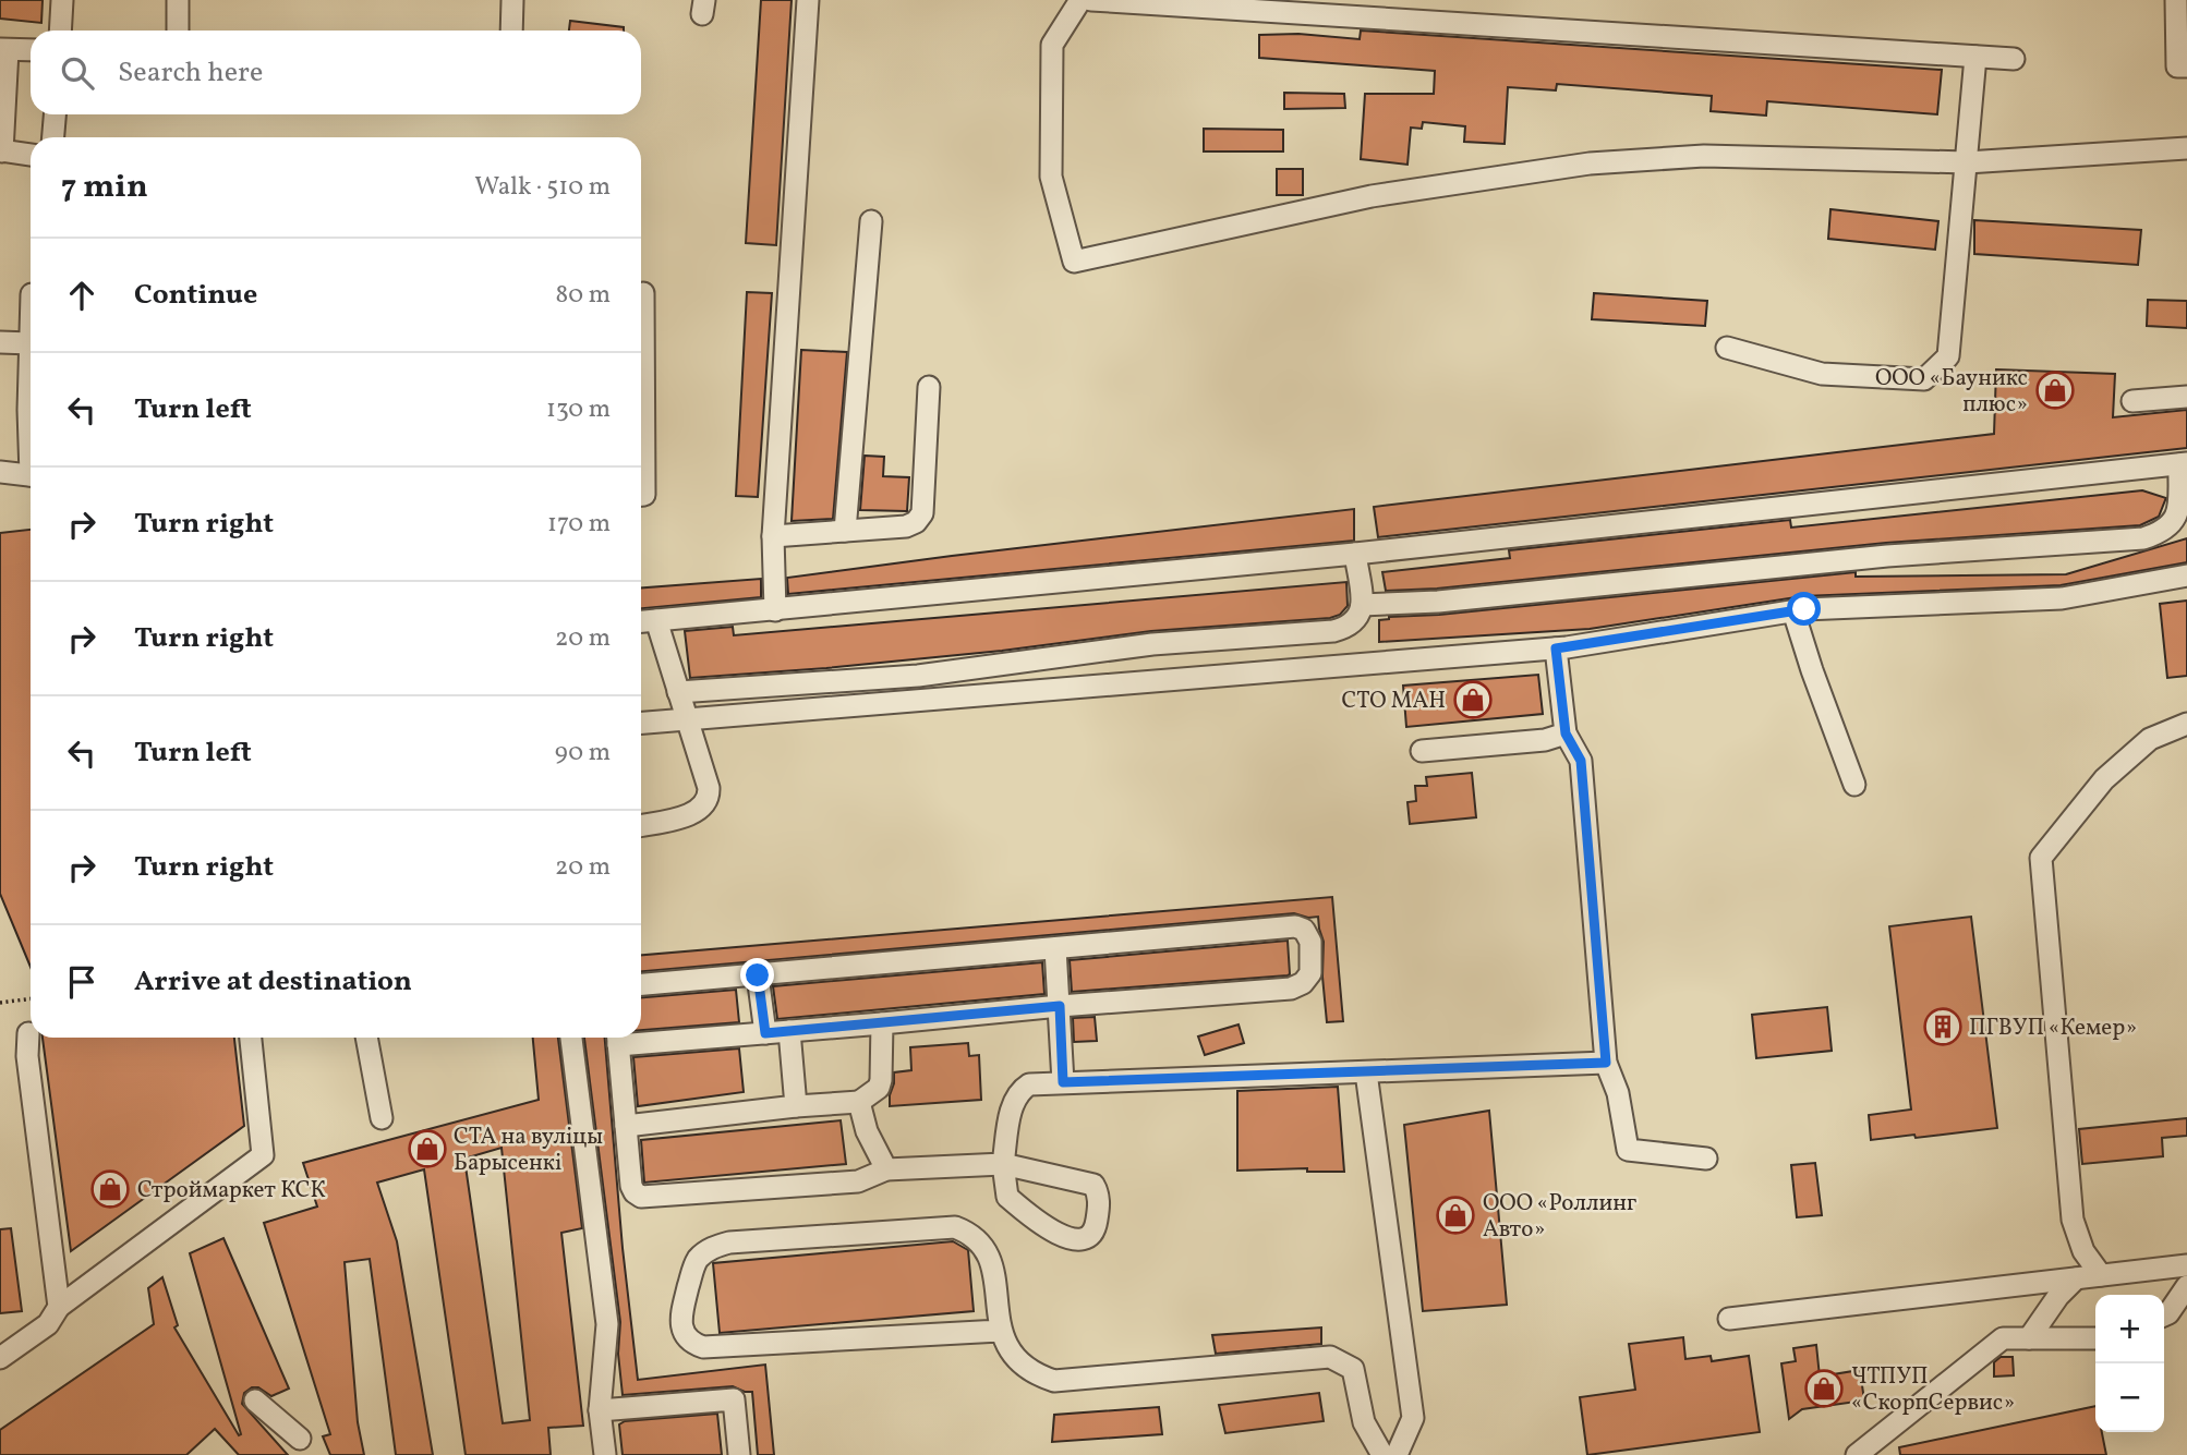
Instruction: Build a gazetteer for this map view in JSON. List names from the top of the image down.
{
  "places": {
    "shop": [
      "ООО «Бауникс плюс»",
      "СТО МАН",
      "СТА на вуліцы Барысенкі",
      "Строймаркет КСК",
      "ООО «Роллинг Авто»",
      "ЧТПУП «СкорпСервис»"
    ],
    "building": ["ПГВУП «Кемер»"]
  },
  "page": {
    "search": "Search here",
    "heading": ["7 min", "Walk · 510 m"],
    "list": [
      ["Continue", "80 m"],
      ["Turn left", "130 m"],
      ["Turn right", "170 m"],
      ["Turn right", "20 m"],
      ["Turn left", "90 m"],
      ["Turn right", "20 m"],
      "Arrive at destination"
    ],
    "map_buttons": ["+", "−"]
  }
}
